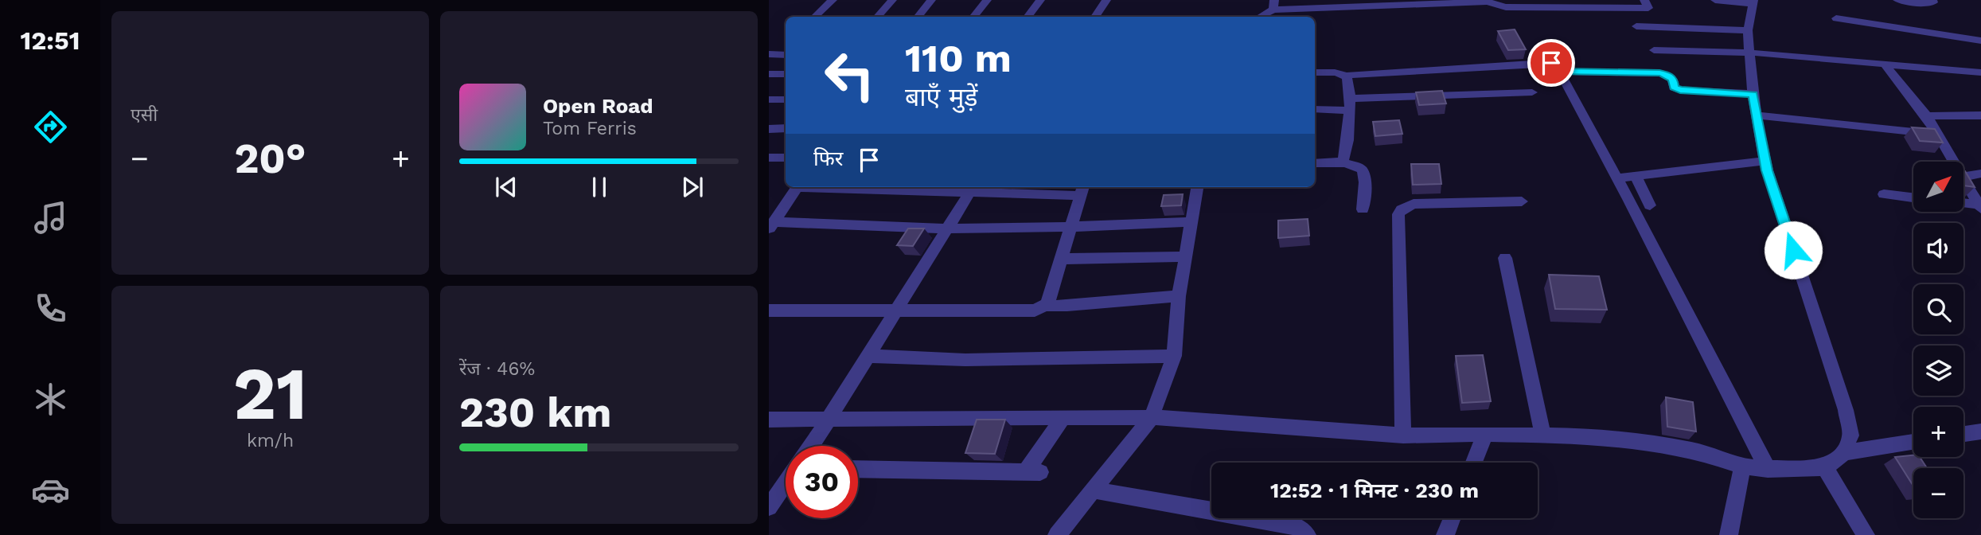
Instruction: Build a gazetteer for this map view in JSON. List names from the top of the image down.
{
  "north": "top right",
  "page": {
    "tabs": "12:51",
    "tile": [
      "एसी",
      ["21", "km/h"],
      ["रेंज · 46%", "230 km"]
    ],
    "turn": ["110 m", "बाएँ मुड़ें"],
    "song": ["Open Road", "Tom Ferris"],
    "then": "फिर",
    "heat": ["−", "20°", "+"],
    "map_buttons": ["+", "−"],
    "limit": "30",
    "trip": "12:52 · 1 मिनट · 230 m"
  }
}
